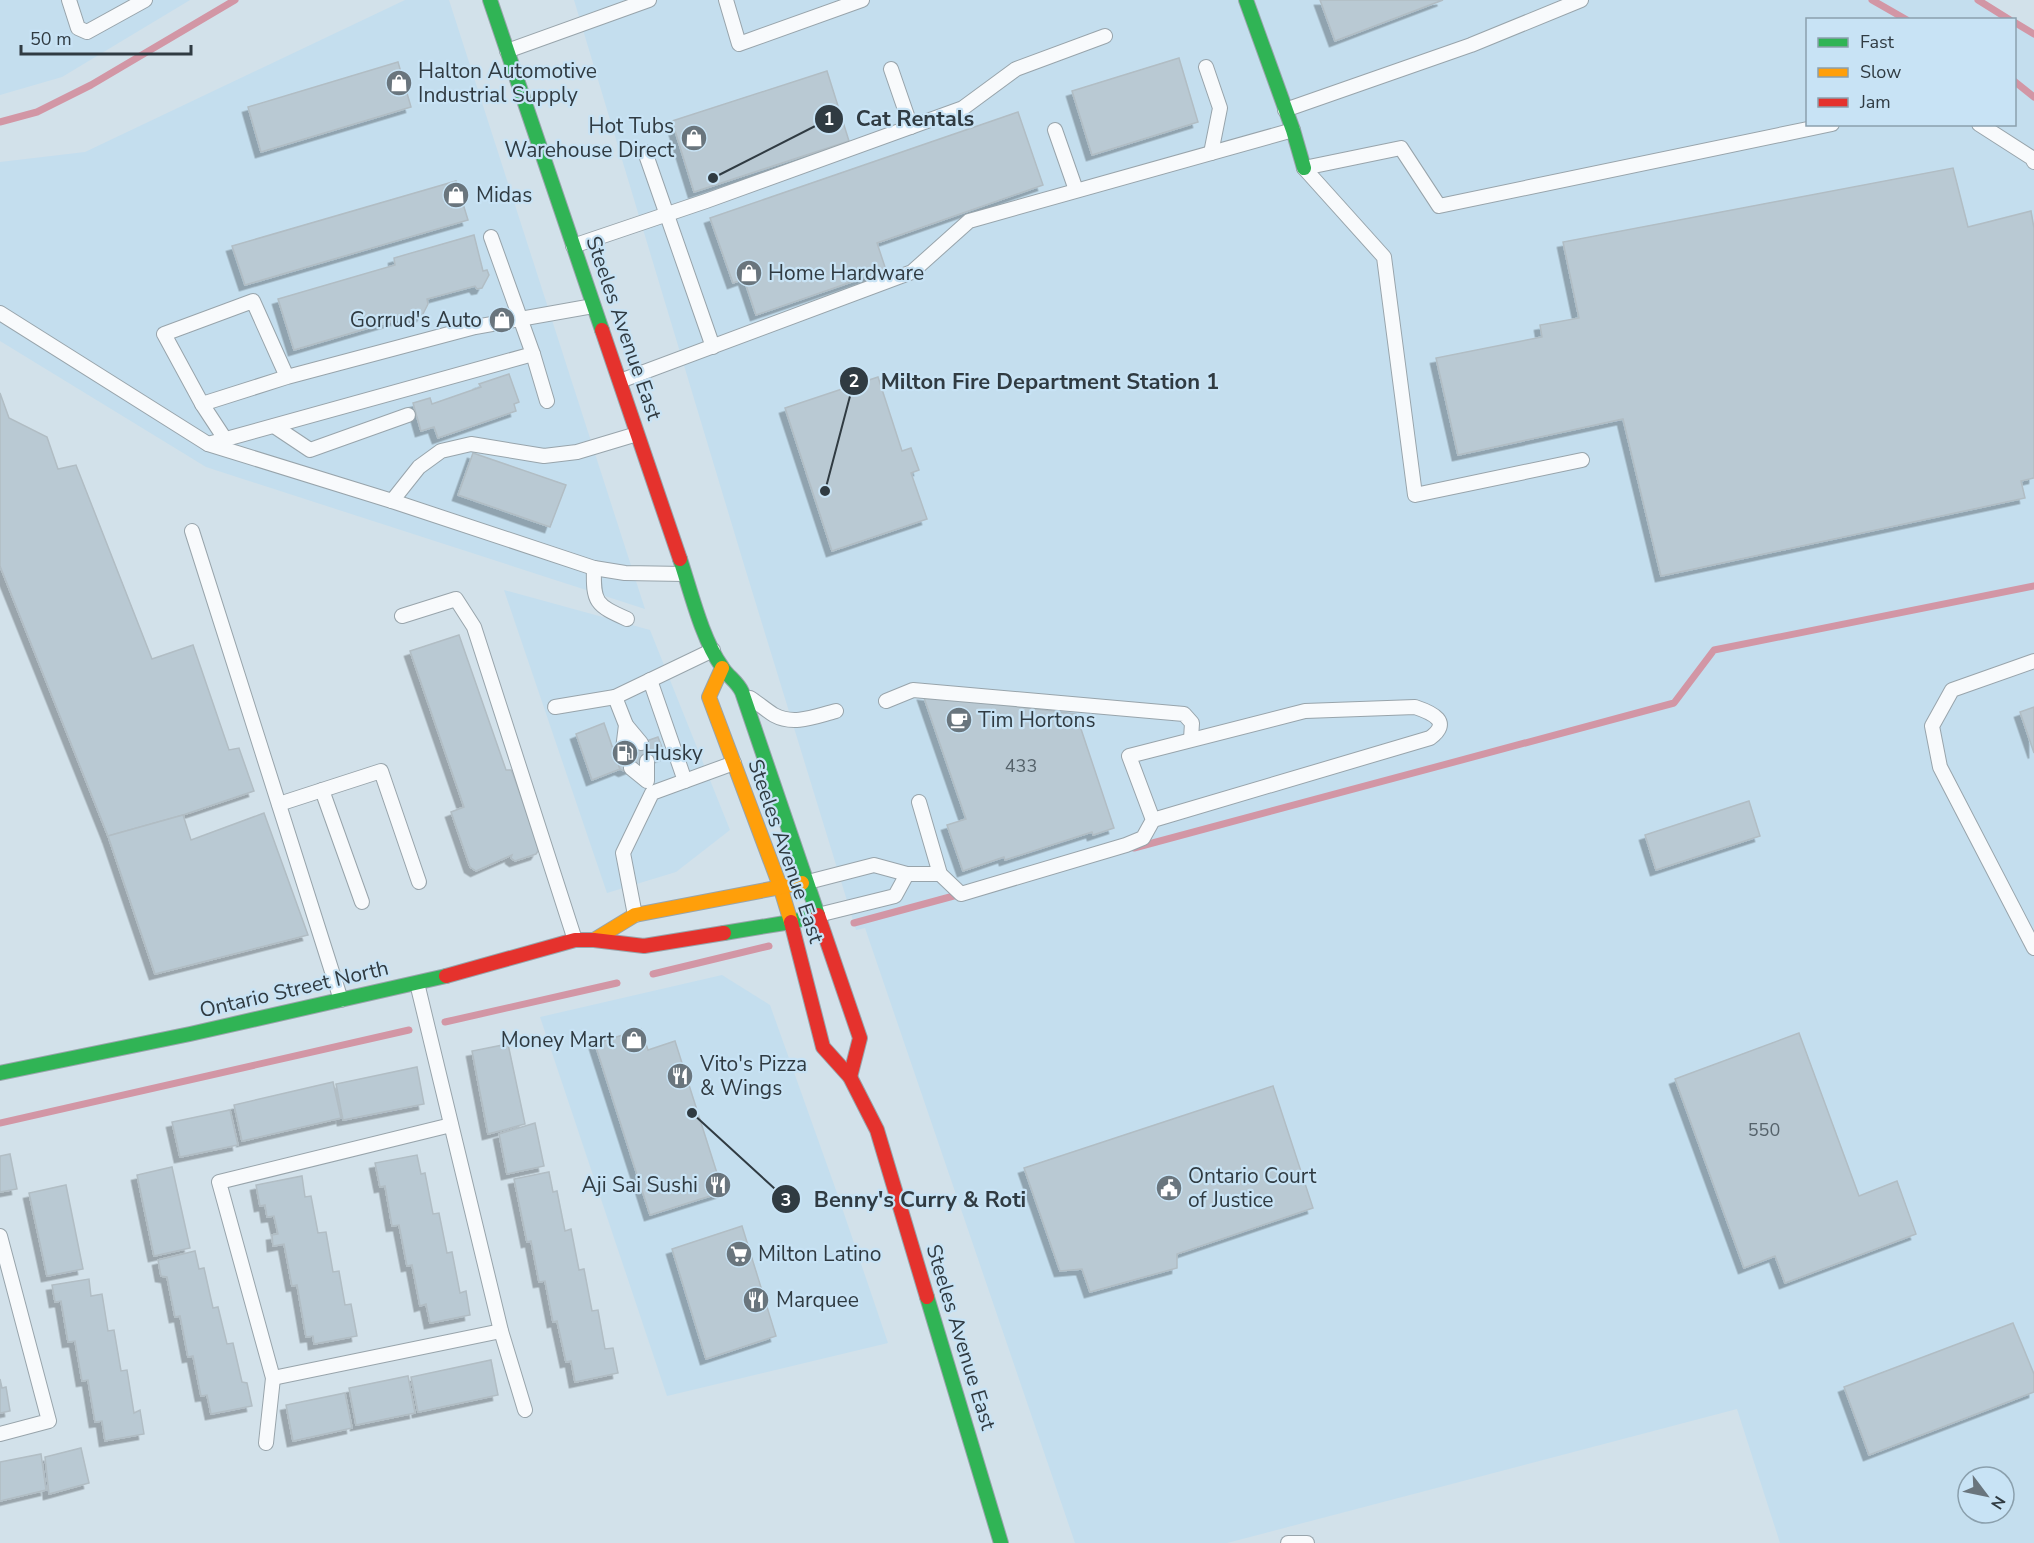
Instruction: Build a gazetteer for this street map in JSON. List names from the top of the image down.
{
  "streets": {
    "main road": ["Steeles Avenue East", "Ontario Street North"]
  },
  "crossings": [
    ["Steeles Avenue East", "Ontario Street North"]
  ],
  "places": {
    "shop": [
      "Halton Automotive Industrial Supply",
      "Hot Tubs Warehouse Direct",
      "Midas",
      "Home Hardware",
      "Gorrud's Auto",
      "Money Mart"
    ],
    "other": ["Cat Rentals", "Milton Fire Department Station 1", "Benny's Curry & Roti"],
    "cafe": ["Tim Hortons"],
    "fuel station": ["Husky"],
    "restaurant": ["Vito's Pizza & Wings", "Aji Sai Sushi", "Marquee"],
    "public building": ["Ontario Court of Justice"],
    "supermarket": ["Milton Latino"]
  },
  "house_numbers": ["433", "550"],
  "legend": ["Fast", "Slow", "Jam"],
  "scale_bar": "50 m",
  "north": "bottom right"
}
